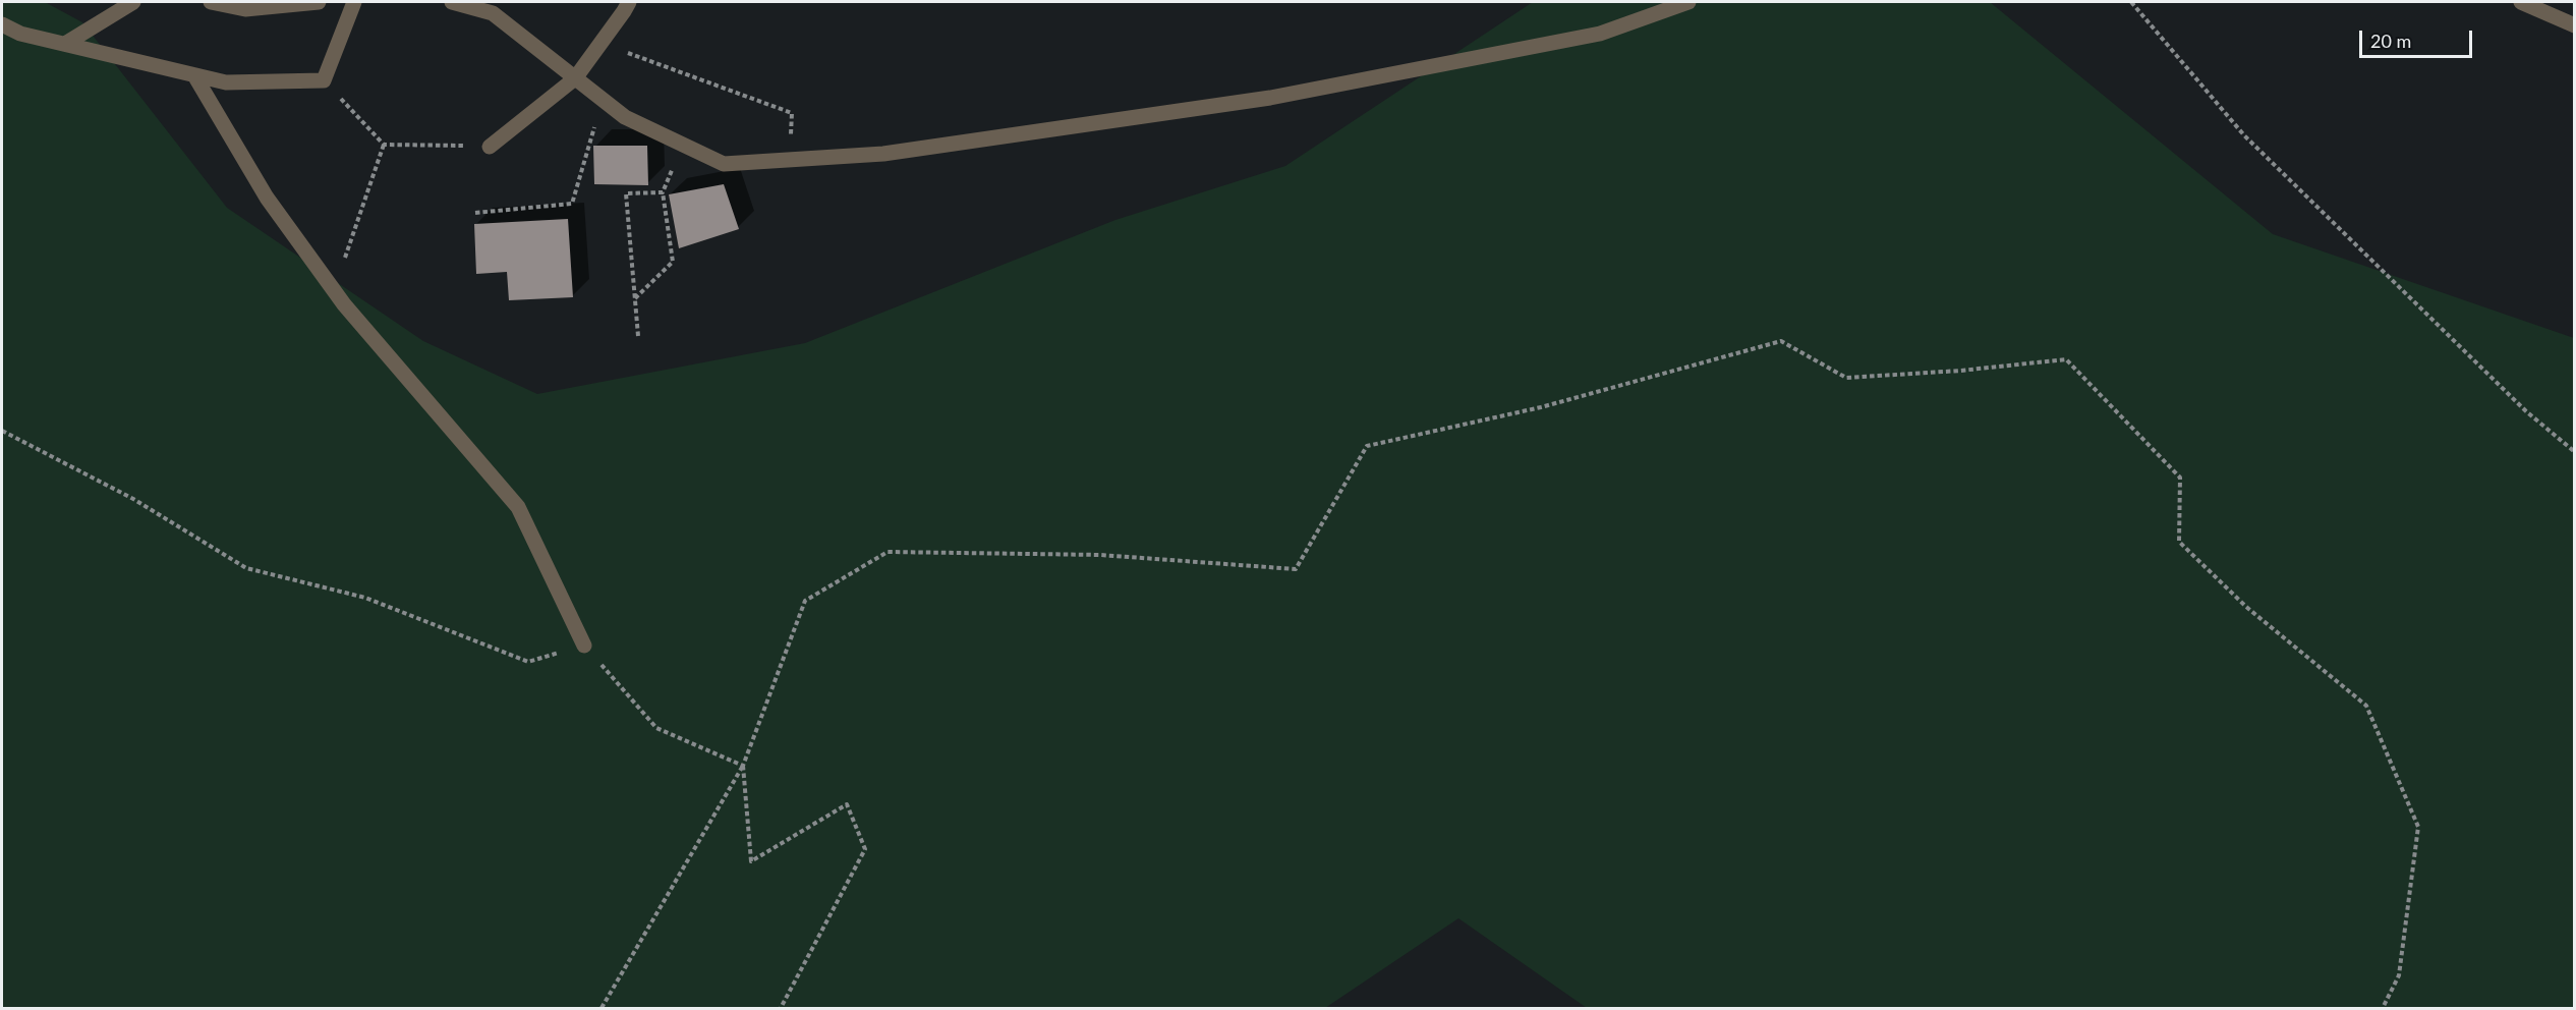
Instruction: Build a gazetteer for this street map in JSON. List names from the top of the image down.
{
  "scale_bar": "20 m"
}
